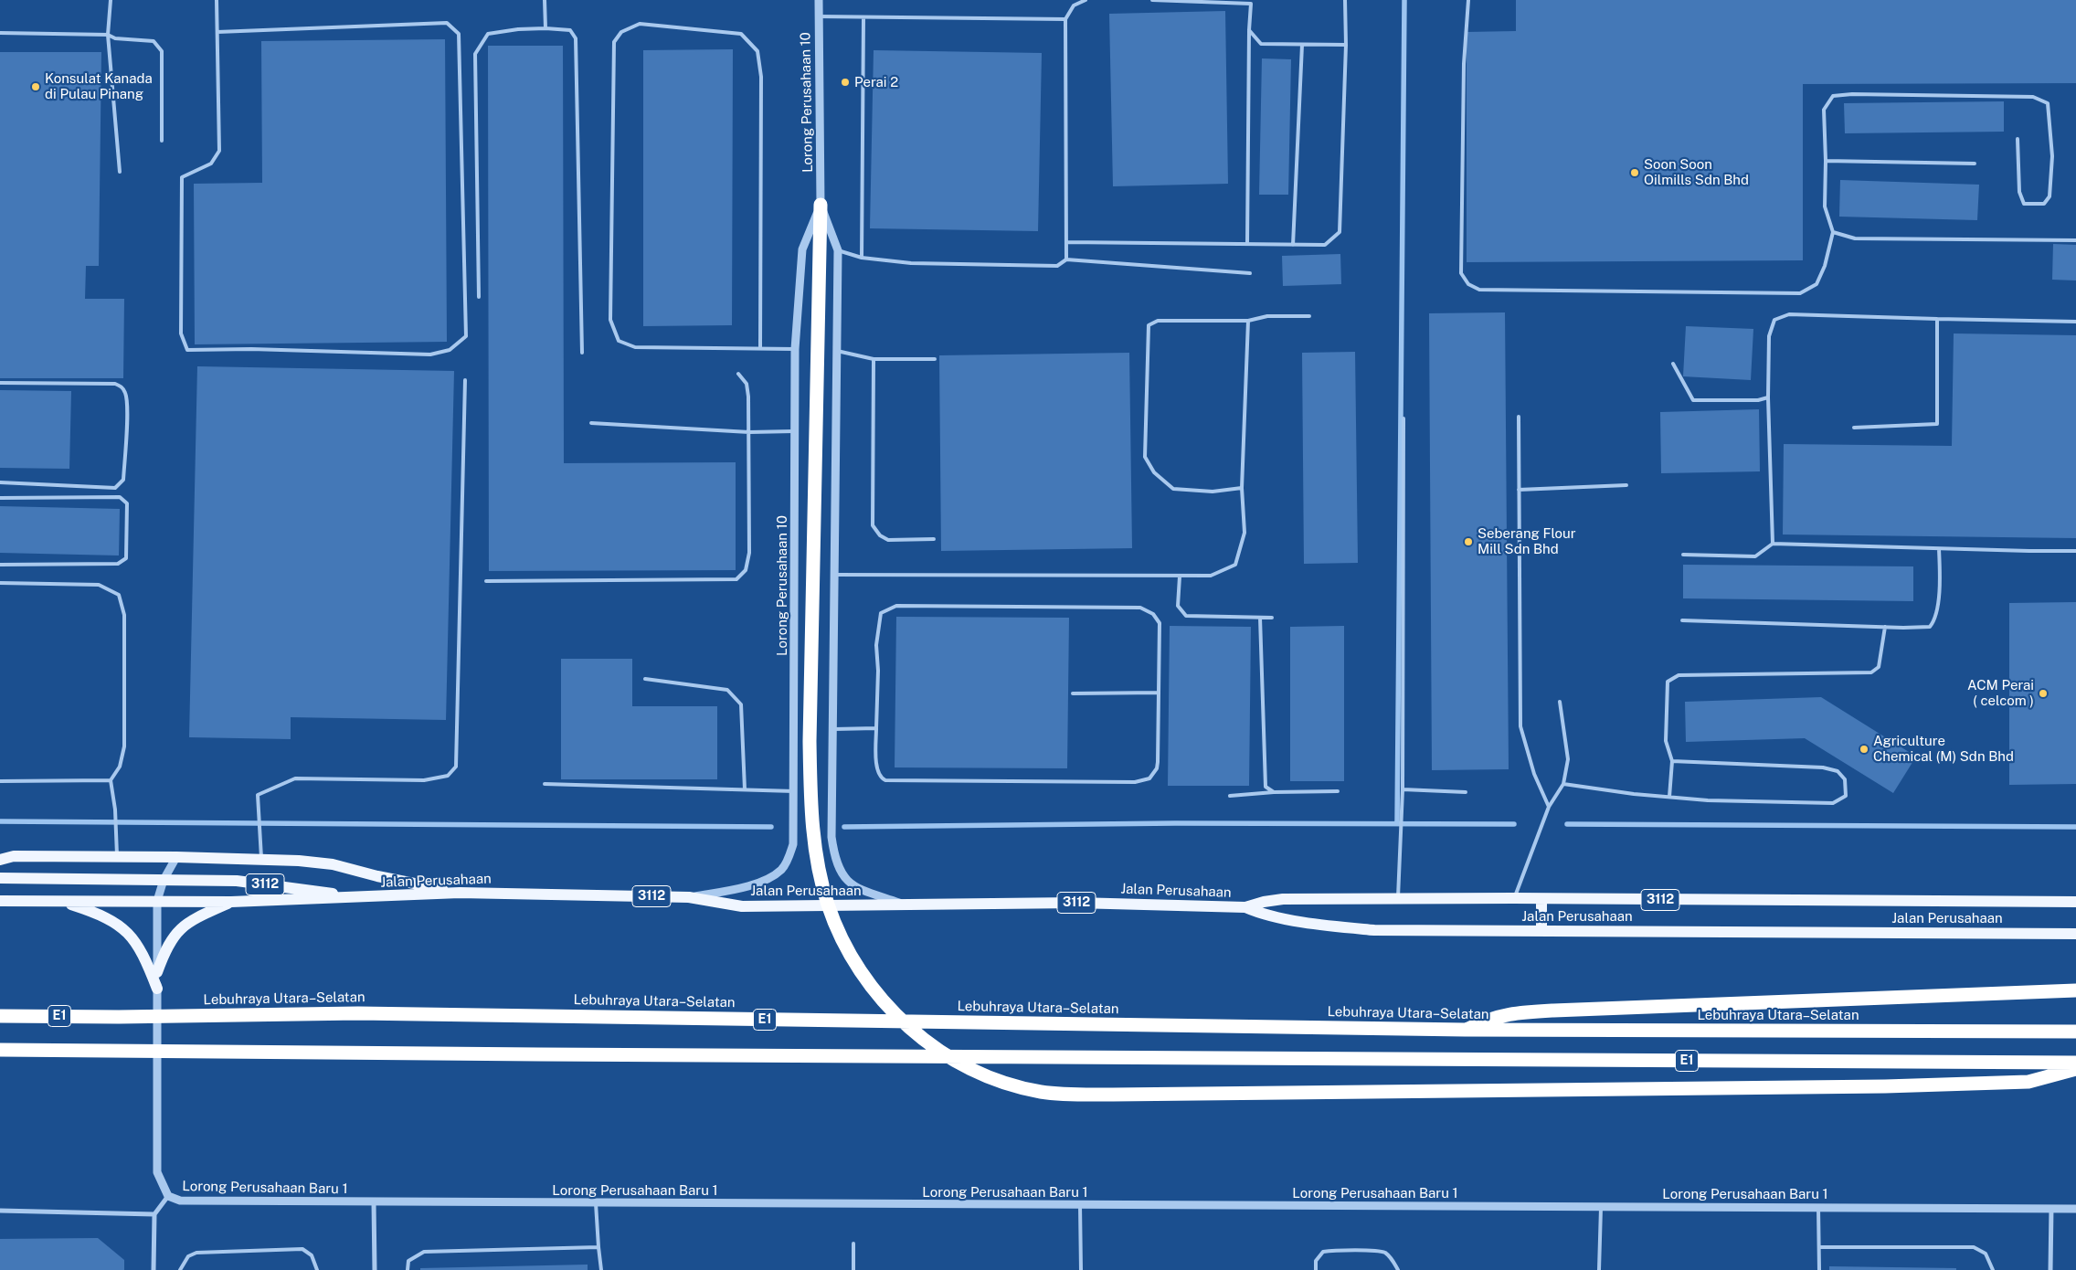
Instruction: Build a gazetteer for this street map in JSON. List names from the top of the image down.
{
  "streets": {
    "highway": ["Lebuhraya Utara–Selatan", "E1"],
    "main road": ["Jalan Perusahaan", "3112"],
    "street": ["Lorong Perusahaan 10", "Lorong Perusahaan Baru 1"]
  },
  "crossings": [
    ["Lorong Perusahaan 10", "Jalan Perusahaan"],
    ["Jalan Perusahaan", "Lorong Perusahaan Baru 1"]
  ],
  "places": [
    "Perai 2",
    "Konsulat Kanada di Pulau Pinang",
    "Soon Soon Oilmills Sdn Bhd",
    "Seberang Flour Mill Sdn Bhd",
    "ACM Perai ( celcom )",
    "Agriculture Chemical (M) Sdn Bhd"
  ]
}
